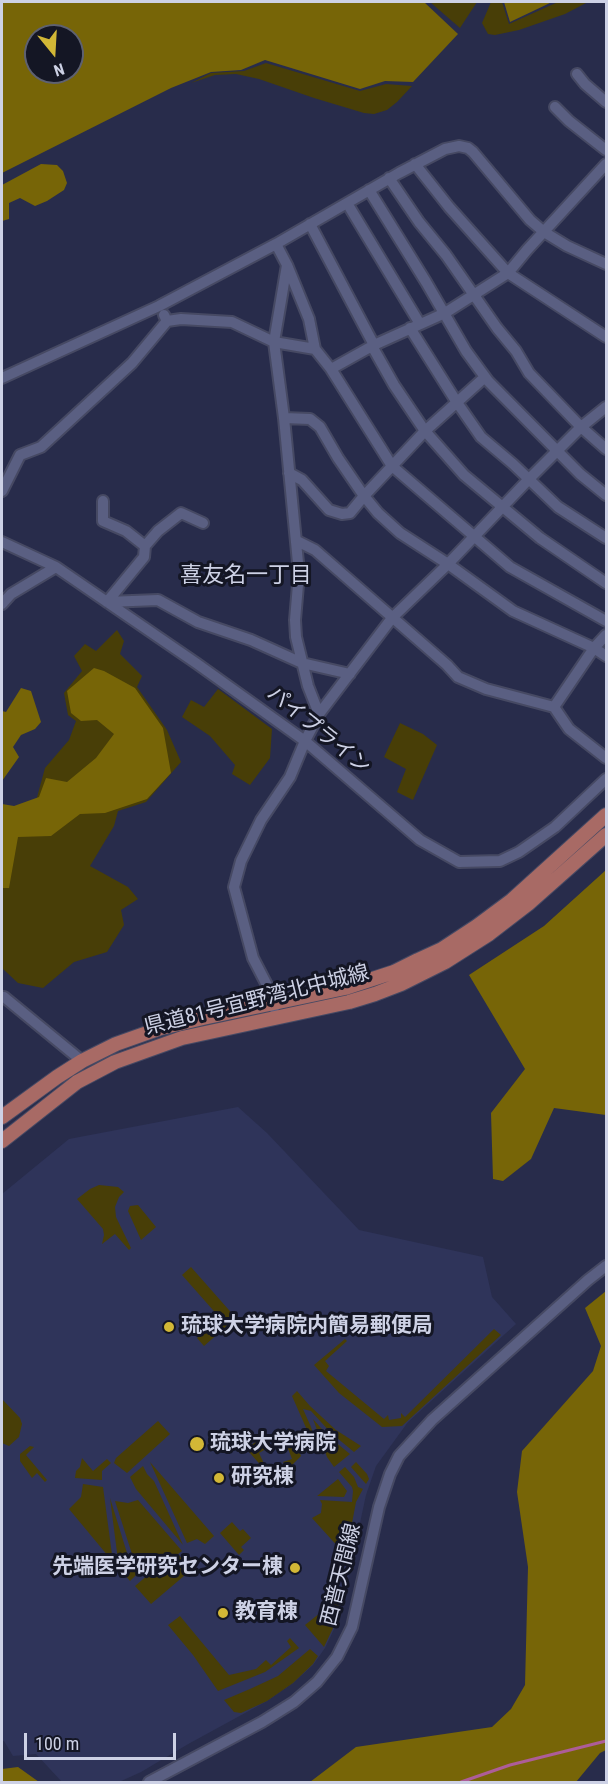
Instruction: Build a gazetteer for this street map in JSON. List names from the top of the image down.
{
  "streets": {
    "main road": ["県道81号宜野湾北中城線"],
    "street": ["パイプライン", "西普天間線"]
  },
  "districts": ["喜友名一丁目"],
  "places": [
    "琉球大学病院内簡易郵便局",
    "琉球大学病院",
    "研究棟",
    "先端医学研究センター棟",
    "教育棟"
  ],
  "scale_bar": "100 m",
  "north": "bottom"
}
